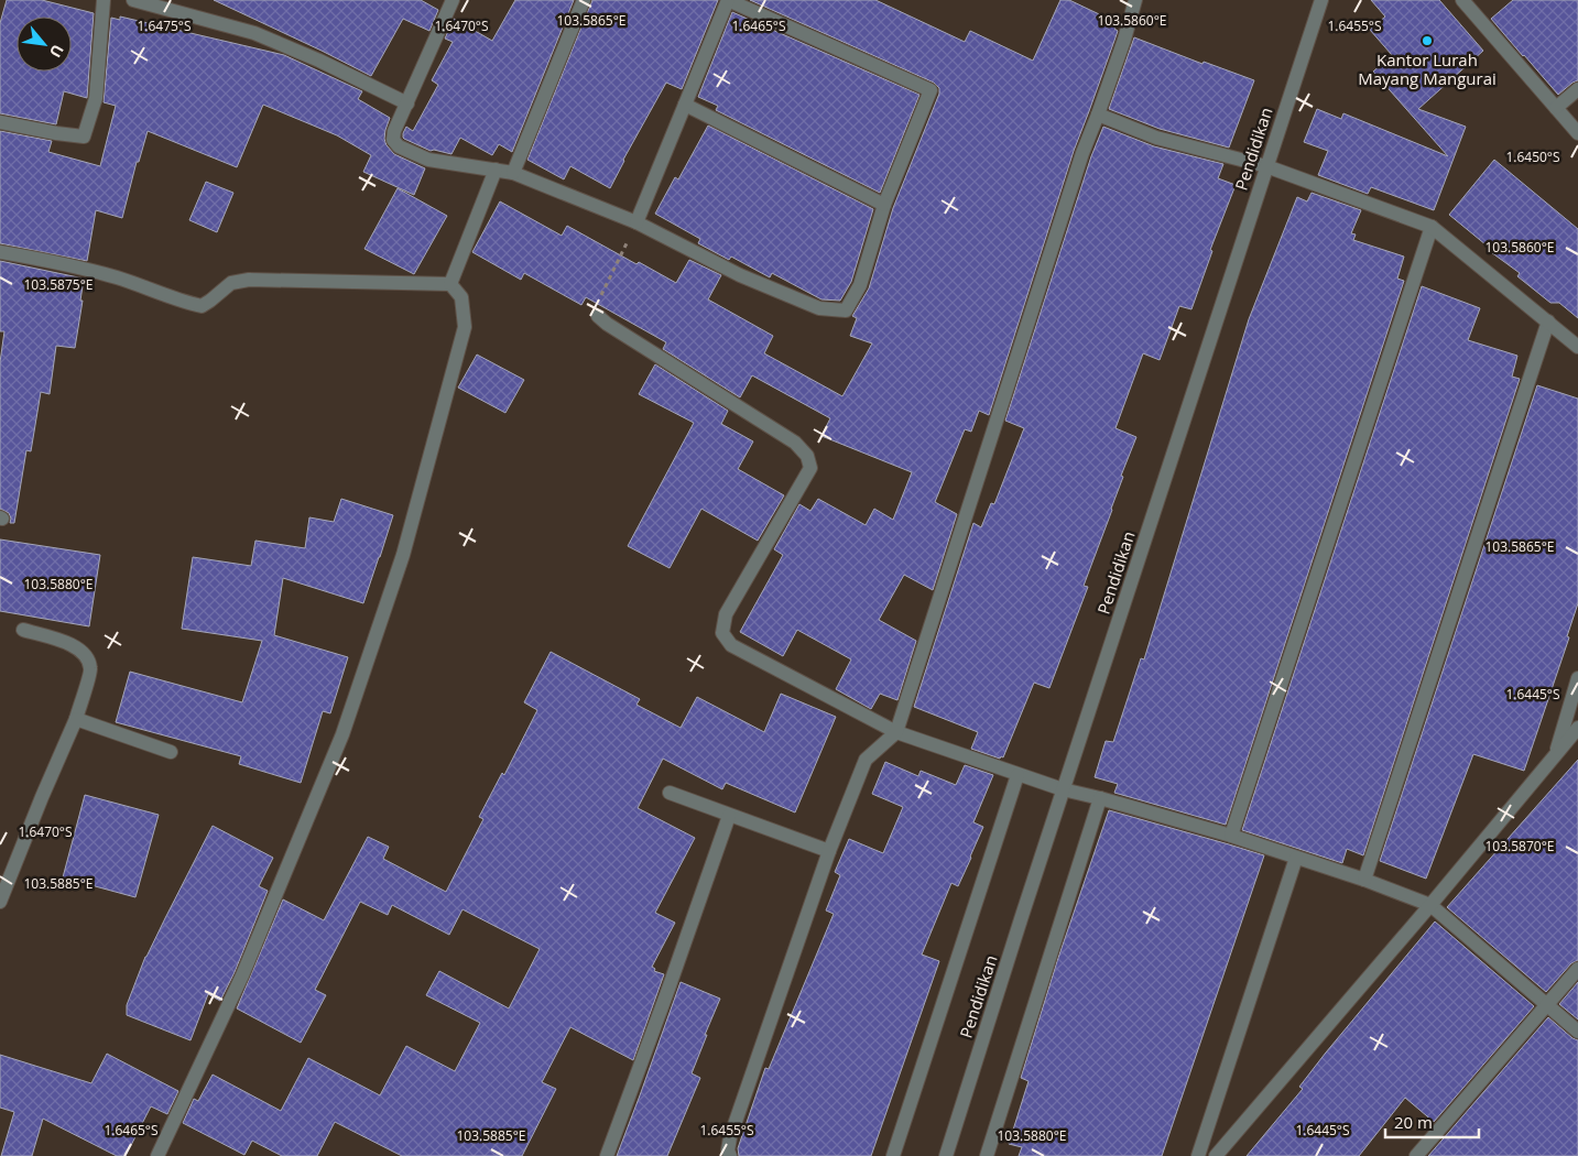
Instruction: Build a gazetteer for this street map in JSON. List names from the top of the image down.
{
  "streets": {
    "street": ["Pendidikan"]
  },
  "places": ["Kantor Lurah Mayang Mangurai"],
  "scale_bar": "20 m",
  "north": "bottom right",
  "coordinates": [
    "103.5865°E",
    "103.5860°E",
    "1.6475°S",
    "1.6470°S",
    "1.6465°S",
    "1.6455°S",
    "1.6450°S",
    "103.5875°E",
    "103.5880°E",
    "1.6445°S",
    "103.5870°E",
    "103.5885°E"
  ]
}
